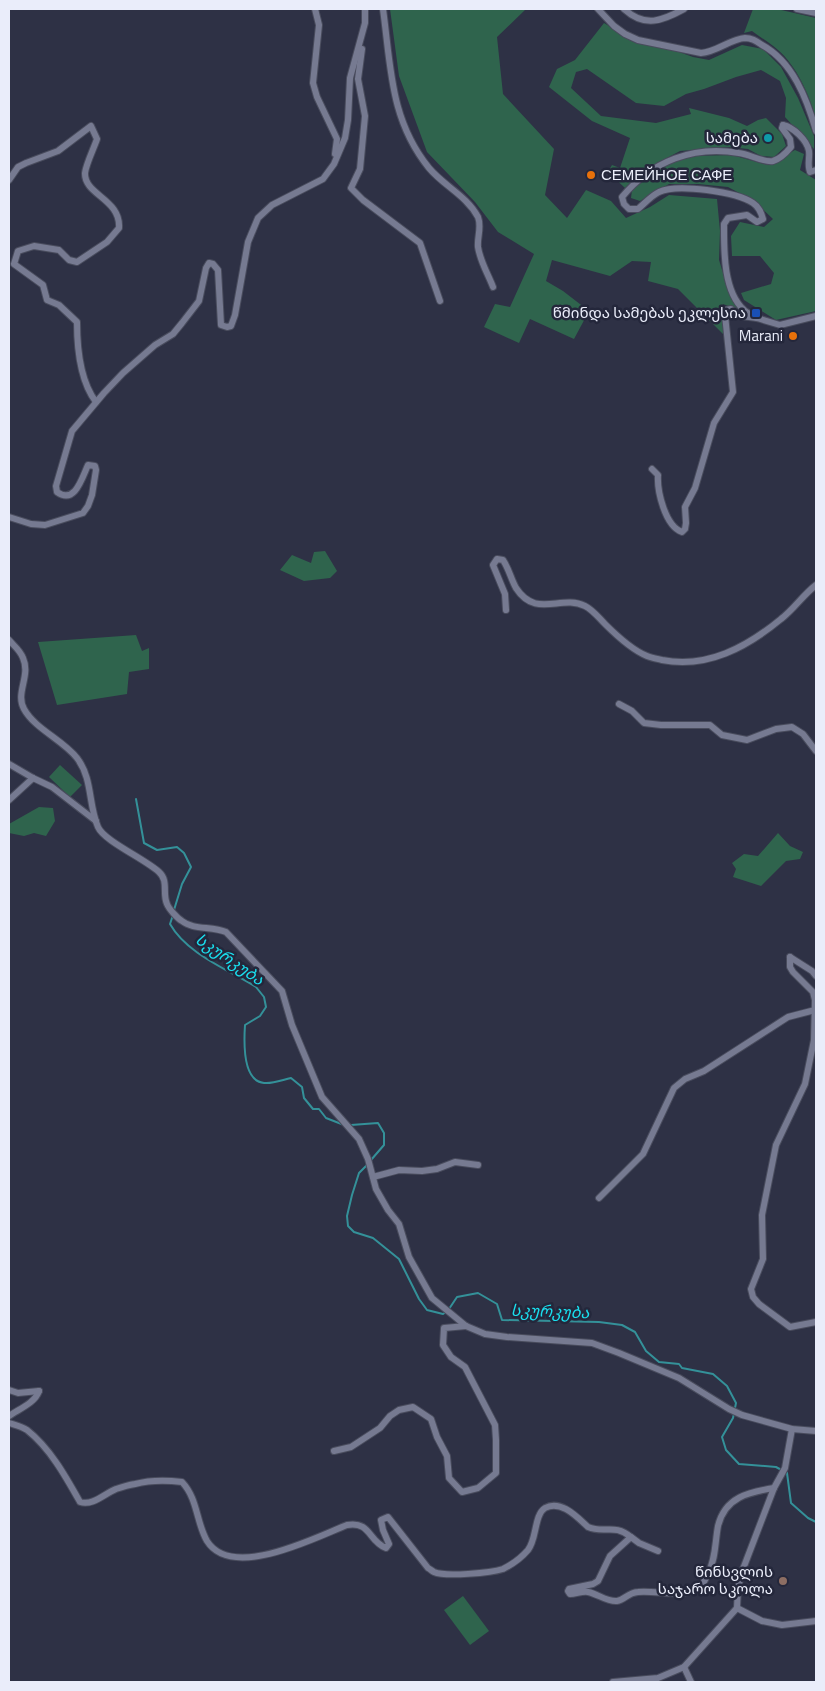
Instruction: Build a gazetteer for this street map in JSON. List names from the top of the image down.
{
  "water": ["სკურკუბა"],
  "places": {
    "other": [
      "სამება",
      "СЕМЕЙНОЕ САФЕ",
      "Marani",
      "წინსვლის საჯარო სკოლა"
    ],
    "transit": ["წმინდა სამებას ეკლესია"]
  }
}
